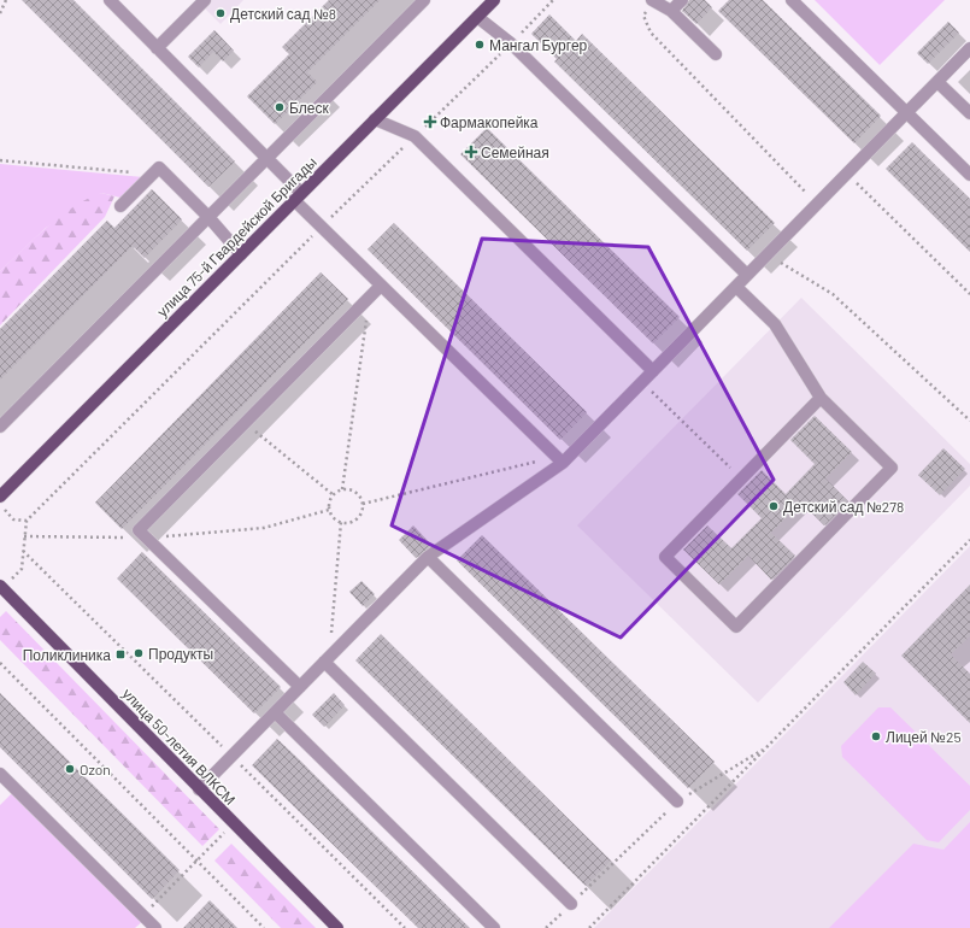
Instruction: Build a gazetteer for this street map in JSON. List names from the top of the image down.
{
  "streets": {
    "main road": ["улица 75-й Гвардейской Бригады", "улица 50-летия ВЛКСМ"]
  },
  "places": {
    "other": [
      "Детский сад №8",
      "Мангал Бургер",
      "Блеск",
      "Детский сад №278",
      "Продукты",
      "Лицей №25",
      "Ozon"
    ],
    "health": ["Фармакопейка", "Семейная"],
    "transit": ["Поликлиника"]
  }
}
